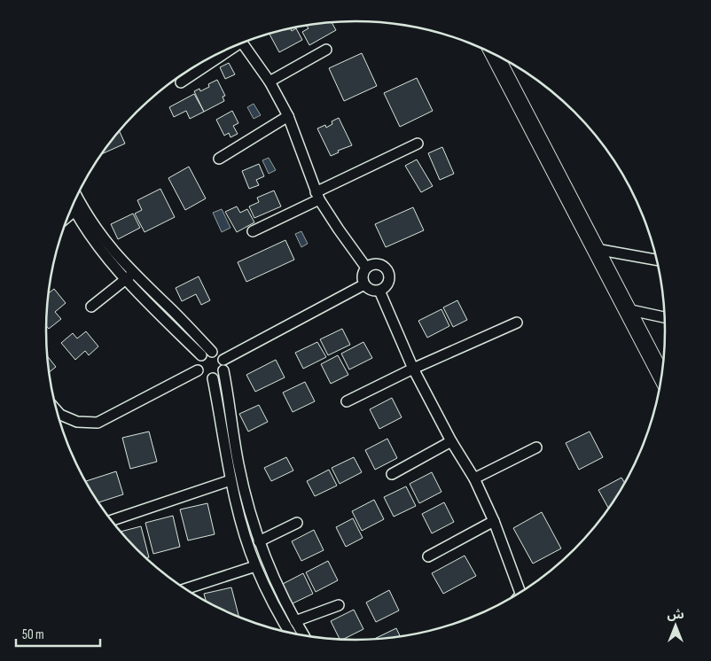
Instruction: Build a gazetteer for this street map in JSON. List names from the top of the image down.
{
  "scale_bar": "50 m",
  "north": "top"
}
